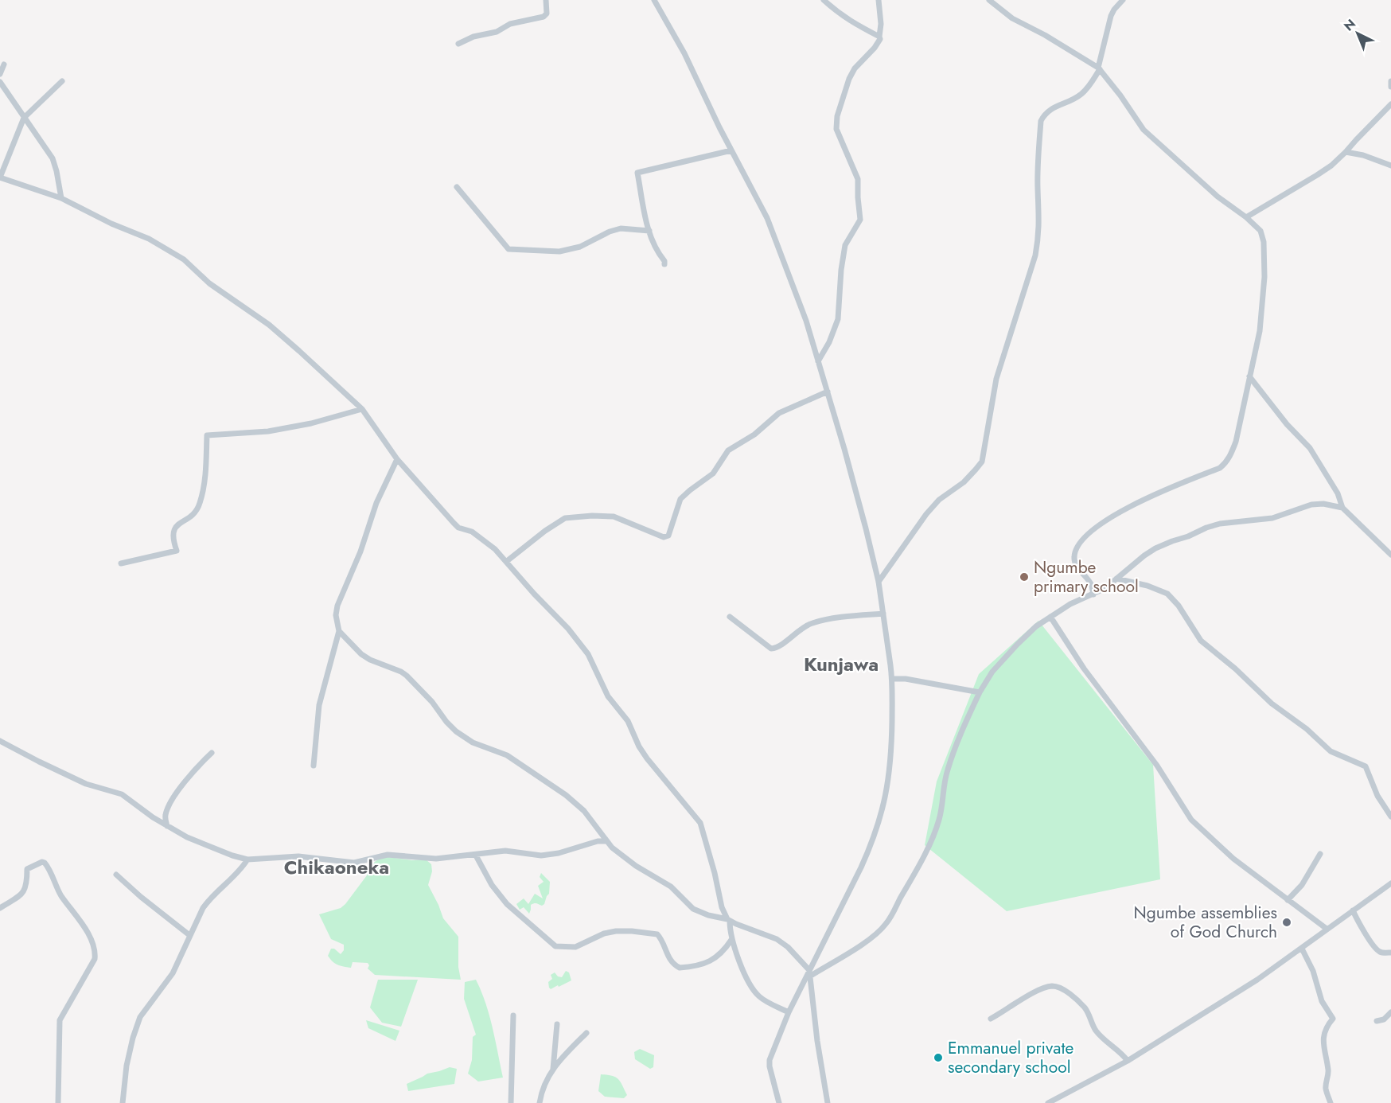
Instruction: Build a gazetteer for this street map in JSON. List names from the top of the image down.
{
  "districts": ["Kunjawa", "Chikaoneka"],
  "places": ["Ngumbe primary school", "Ngumbe assemblies of God Church", "Emmanuel private secondary school"],
  "north": "top left"
}
